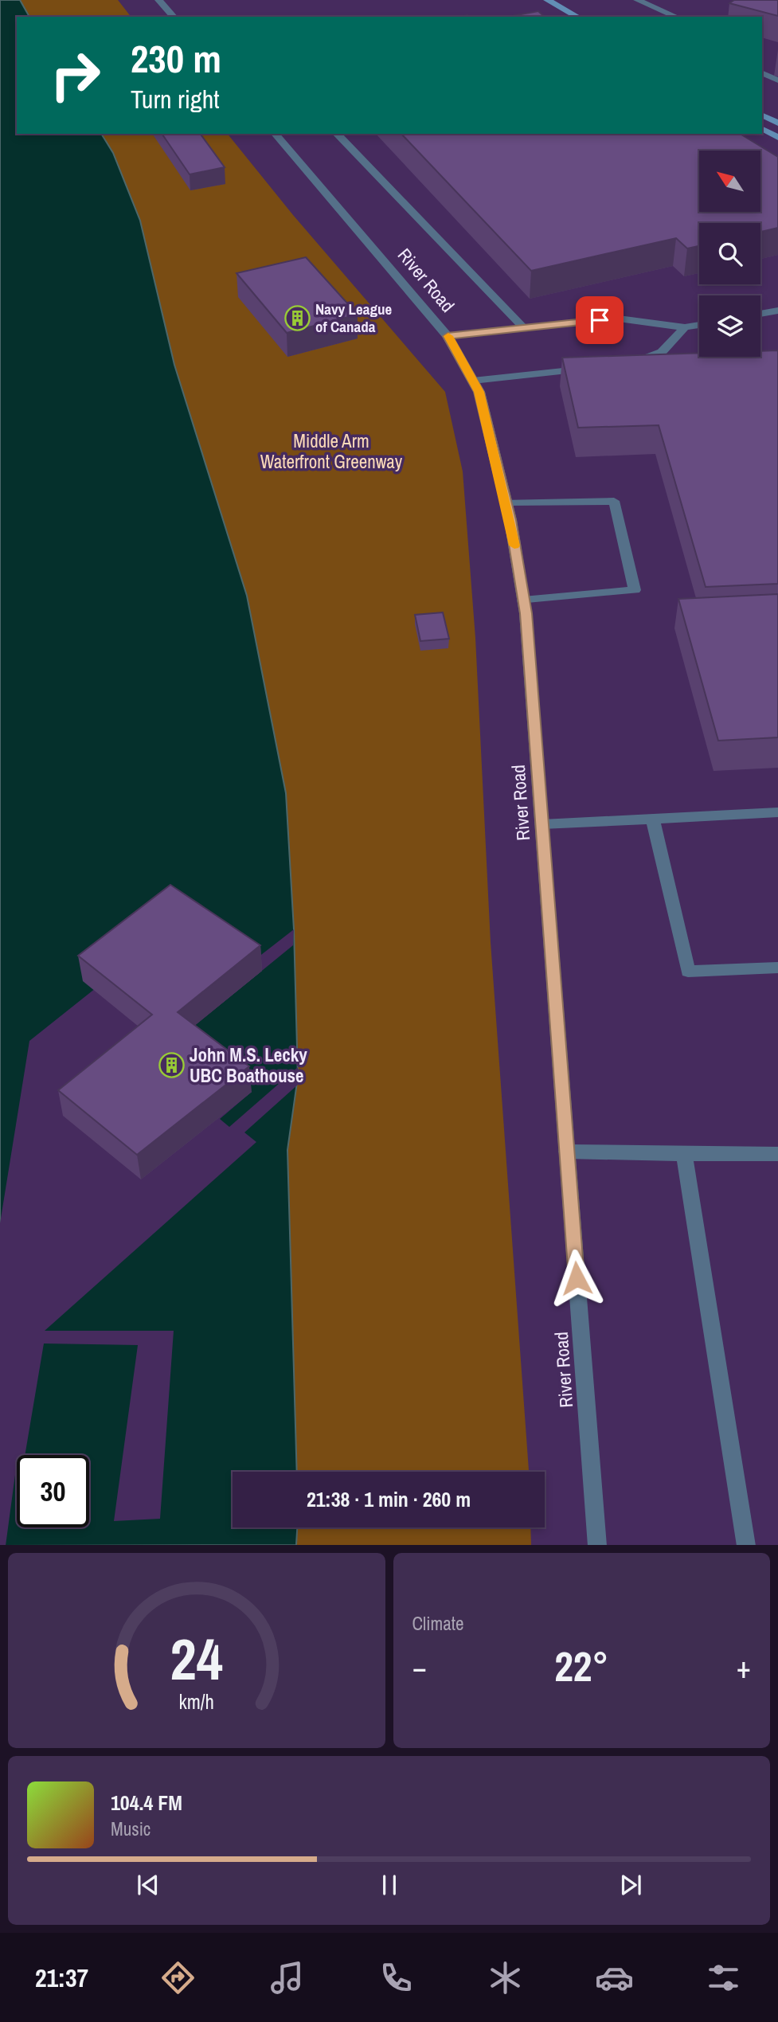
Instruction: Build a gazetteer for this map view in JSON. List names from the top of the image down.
{
  "streets": {
    "street": ["River Road"]
  },
  "parks": ["Middle Arm Waterfront Greenway"],
  "places": {
    "building": ["Navy League of Canada", "John M.S. Lecky UBC Boathouse"]
  },
  "north": "top left",
  "page": {
    "turn": ["230 m", "Turn right"],
    "limit": "30",
    "trip": "21:38 · 1 min · 260 m",
    "tile": "Climate",
    "heat": ["−", "22°", "+"],
    "song": ["104.4 FM", "Music"],
    "tabs": "21:37",
    "gauge": ["24", "km/h"]
  }
}
